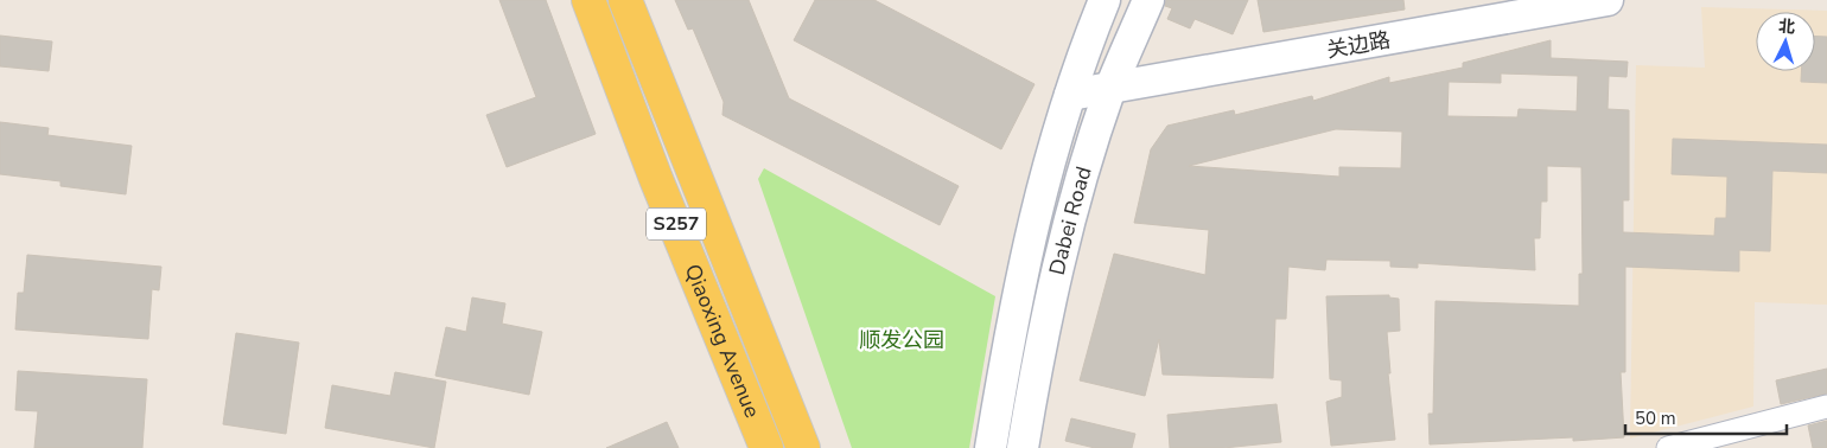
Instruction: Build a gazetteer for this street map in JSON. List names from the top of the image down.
{
  "streets": {
    "main road": [
      "关边路",
      "Dabei Road",
      "S257",
      "Qiaoxing Avenue"
    ]
  },
  "crossings": [
    ["关边路", "Dabei Road"]
  ],
  "parks": ["顺发公园"],
  "scale_bar": "50 m",
  "north": "top"
}
